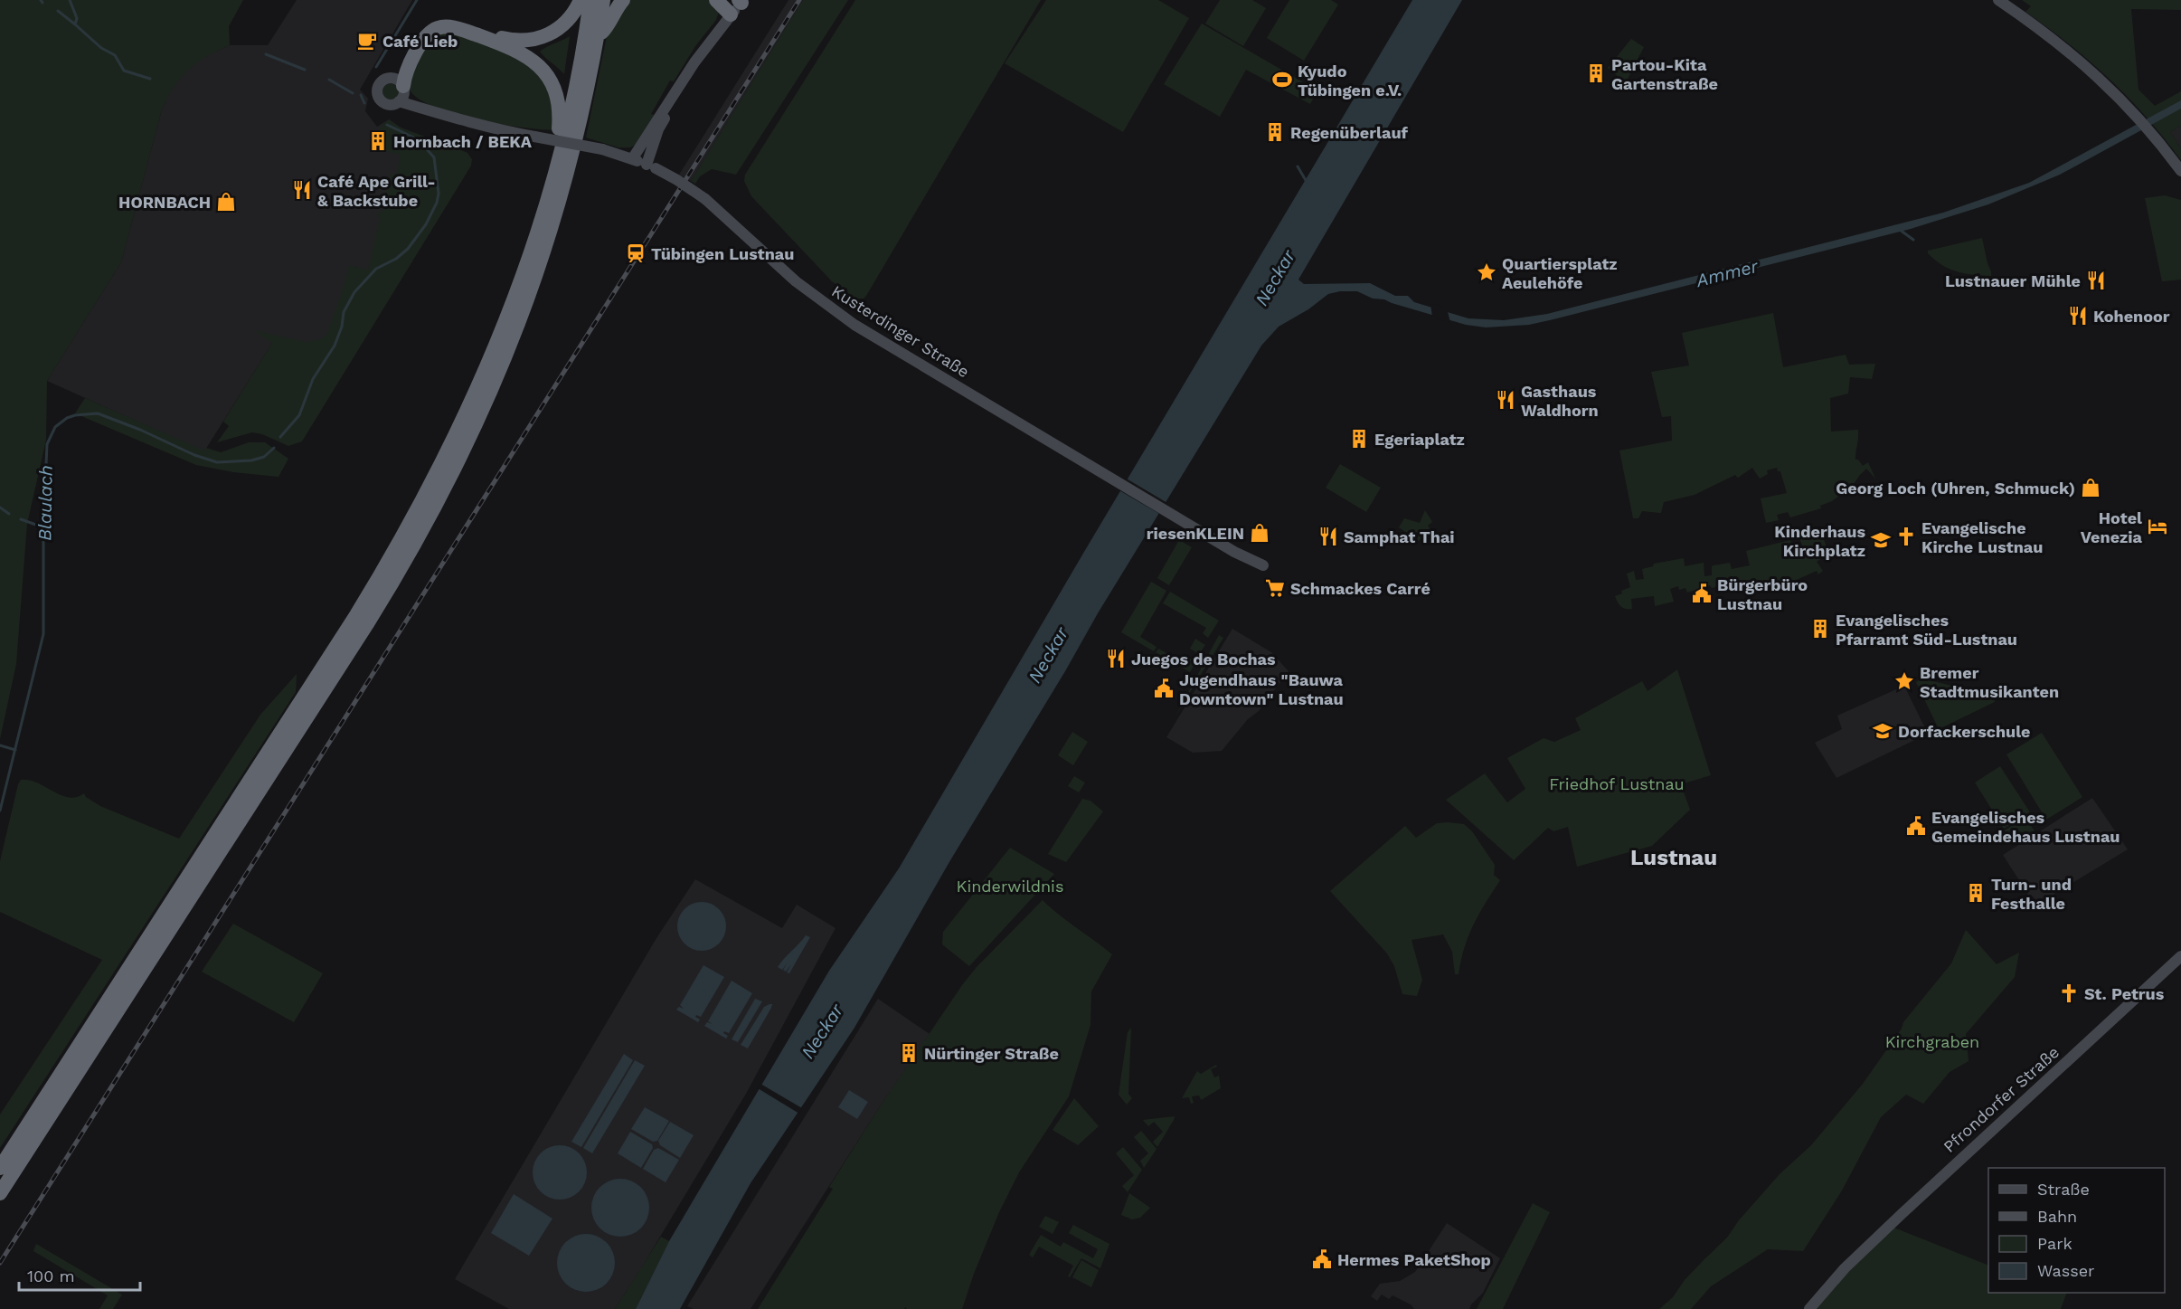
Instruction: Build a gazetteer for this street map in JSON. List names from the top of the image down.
{
  "streets": {
    "street": ["Kusterdinger Straße", "Pfrondorfer Straße"]
  },
  "districts": ["Lustnau"],
  "water": ["Ammer", "Neckar", "Blaulach"],
  "parks": ["Friedhof Lustnau", "Kinderwildnis", "Kirchgraben"],
  "places": {
    "cafe": ["Café Lieb"],
    "building": [
      "Partou-Kita Gartenstraße",
      "Regenüberlauf",
      "Hornbach / BEKA",
      "Egeriaplatz",
      "Evangelisches Pfarramt Süd-Lustnau",
      "Turn- und Festhalle",
      "Nürtinger Straße"
    ],
    "sports": ["Kyudo Tübingen e.V."],
    "restaurant": [
      "Café Ape Grill- & Backstube",
      "Lustnauer Mühle",
      "Kohenoor",
      "Gasthaus Waldhorn",
      "Samphat Thai",
      "Juegos de Bochas"
    ],
    "shop": ["HORNBACH", "Georg Loch (Uhren, Schmuck)", "riesenKLEIN"],
    "station": ["Tübingen Lustnau"],
    "place": ["Quartiersplatz Aeulehöfe", "Bremer Stadtmusikanten"],
    "hotel": ["Hotel Venezia"],
    "church": ["Evangelische Kirche Lustnau", "St. Petrus"],
    "school or university": ["Kinderhaus Kirchplatz", "Dorfackerschule"],
    "supermarket": ["Schmackes Carré"],
    "public building": [
      "Bürgerbüro Lustnau",
      "Jugendhaus \"Bauwa Downtown\" Lustnau",
      "Evangelisches Gemeindehaus Lustnau",
      "Hermes PaketShop"
    ]
  },
  "legend": [
    "Straße",
    "Bahn",
    "Park",
    "Wasser"
  ],
  "scale_bar": "100 m"
}
